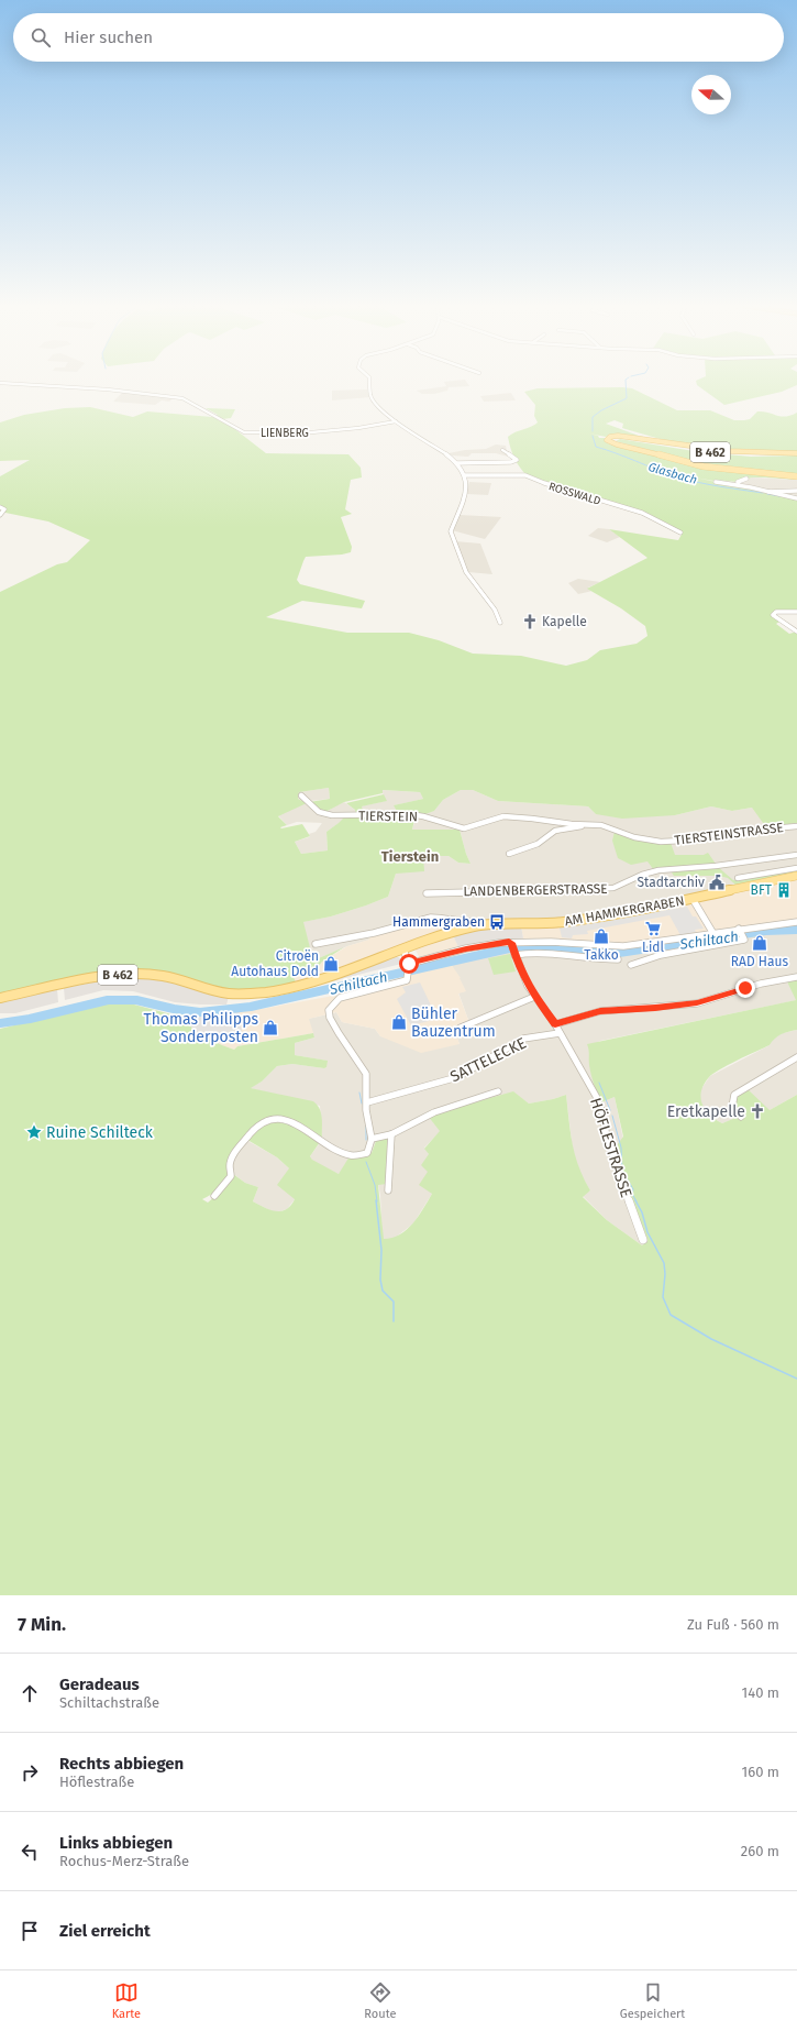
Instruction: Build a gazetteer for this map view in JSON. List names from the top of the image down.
{
  "streets": {
    "main road": ["B 462", "AM HAMMERGRABEN"],
    "street": [
      "LIENBERG",
      "ROSSWALD",
      "TIERSTEIN",
      "TIERSTEINSTRASSE",
      "LANDENBERGERSTRASSE",
      "SATTELECKE",
      "HÖFLESTRASSE"
    ]
  },
  "crossings": [
    ["TIERSTEIN", "TIERSTEINSTRASSE"],
    ["SATTELECKE", "HÖFLESTRASSE"]
  ],
  "districts": ["Tierstein"],
  "water": ["Glasbach", "Schiltach"],
  "places": {
    "church": ["Kapelle", "Eretkapelle"],
    "public building": ["Stadtarchiv"],
    "building": ["BFT"],
    "bus stop": ["Hammergraben"],
    "supermarket": ["Lidl"],
    "shop": [
      "Takko",
      "RAD Haus",
      "Citroën Autohaus Dold",
      "Bühler Bauzentrum",
      "Thomas Philipps Sonderposten"
    ],
    "place": ["Ruine Schilteck"]
  },
  "north": "left",
  "page": {
    "search": "Hier suchen",
    "heading": ["7 Min.", "Zu Fuß · 560 m"],
    "list": [
      ["Geradeaus", "Schiltachstraße", "140 m"],
      ["Rechts abbiegen", "Höflestraße", "160 m"],
      ["Links abbiegen", "Rochus-Merz-Straße", "260 m"],
      "Ziel erreicht"
    ],
    "nav": ["Karte", "Route", "Gespeichert"]
  }
}
